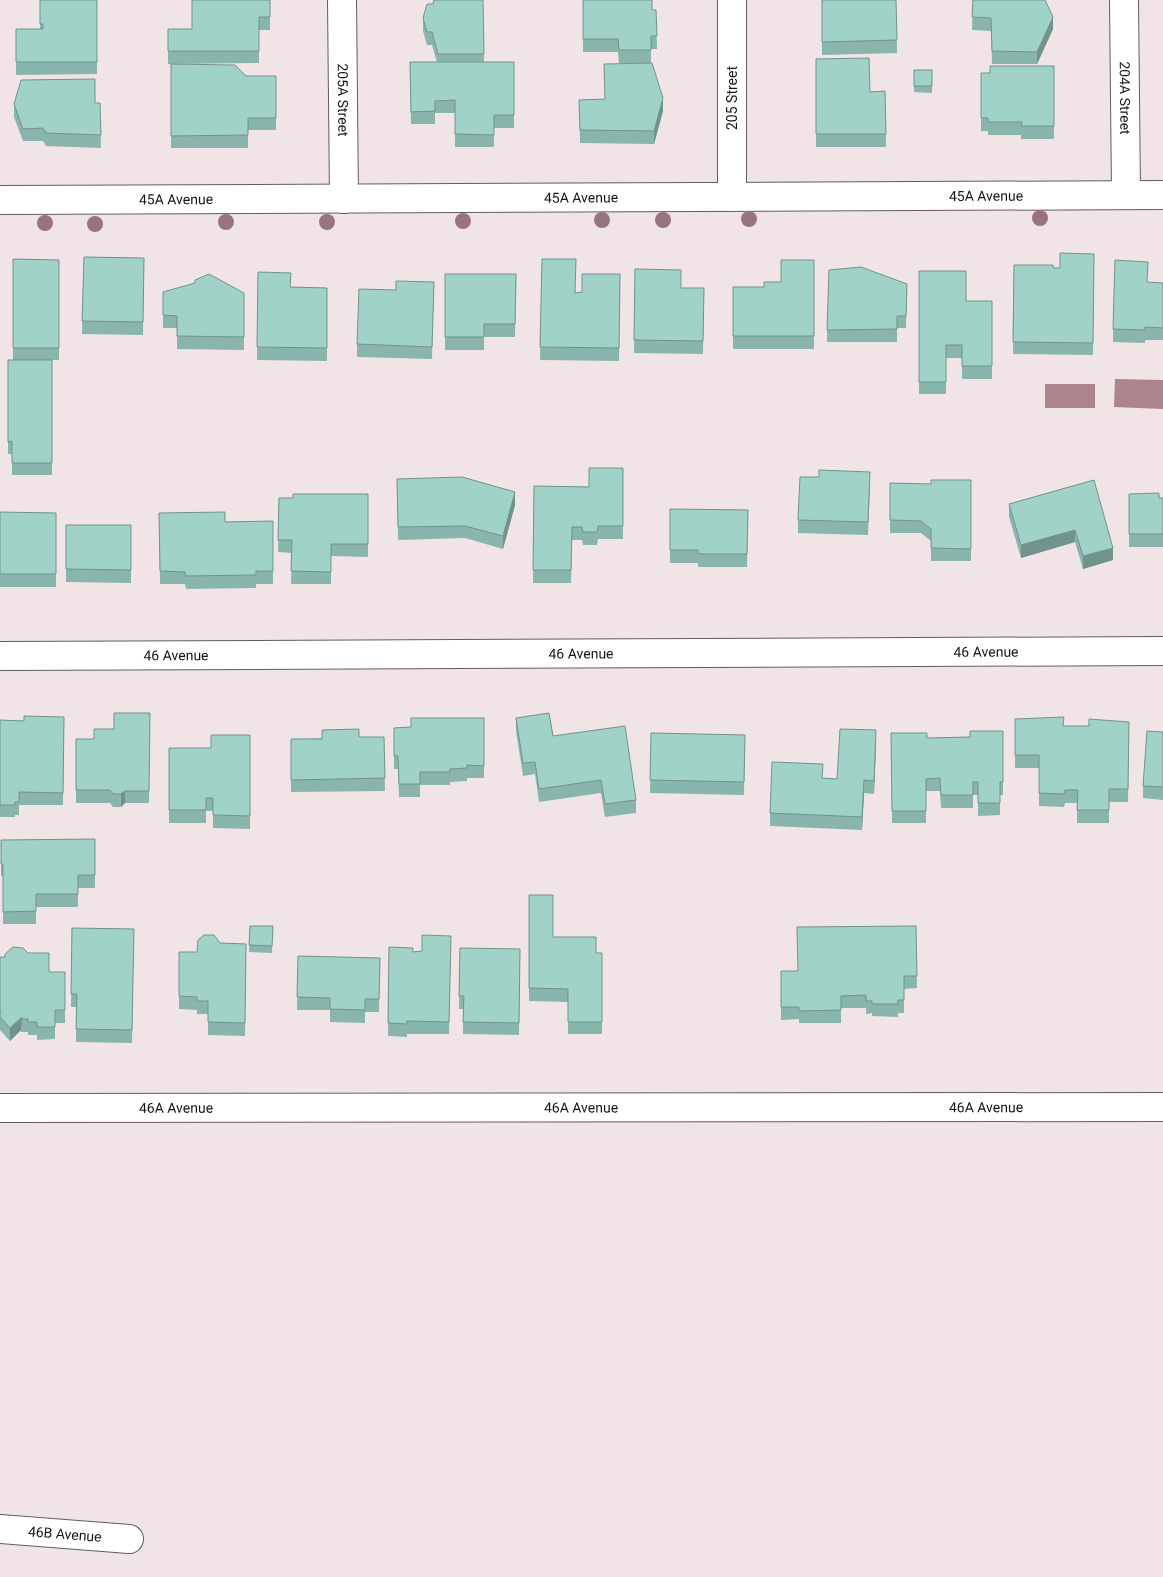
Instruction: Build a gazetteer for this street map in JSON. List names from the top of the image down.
{
  "streets": {
    "street": [
      "204A Street",
      "205 Street",
      "205A Street",
      "45A Avenue",
      "46 Avenue",
      "46A Avenue",
      "46B Avenue"
    ]
  },
  "crossings": [
    ["204A Street", "45A Avenue"],
    ["205 Street", "45A Avenue"],
    ["205A Street", "45A Avenue"]
  ]
}
